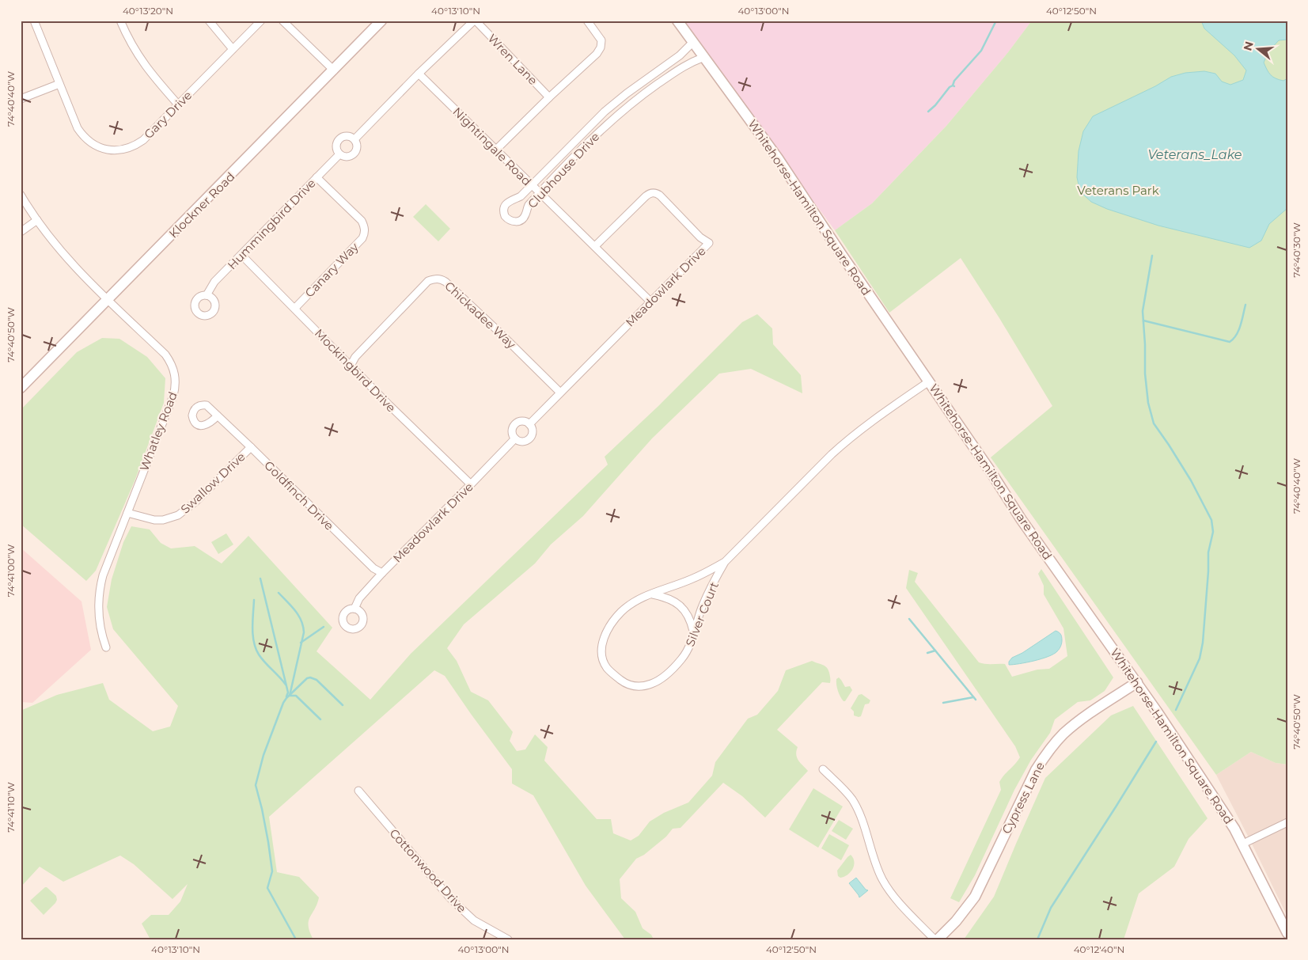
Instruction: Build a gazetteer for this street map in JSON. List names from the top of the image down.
{
  "streets": {
    "street": [
      "Wren Lane",
      "Gary Drive",
      "Nightingale Road",
      "Clubhouse Drive",
      "Klockner Road",
      "Whitehorse-Hamilton Square Road",
      "Hummingbird Drive",
      "Canary Way",
      "Meadowlark Drive",
      "Chickadee Way",
      "Mockingbird Drive",
      "Whatley Road",
      "Swallow Drive",
      "Goldfinch Drive",
      "Silver Court",
      "Cypress Lane",
      "Cottonwood Drive"
    ]
  },
  "crossings": [
    ["Wren Lane", "Hummingbird Drive"],
    ["Nightingale Road", "Clubhouse Drive"],
    ["Nightingale Road", "Hummingbird Drive"],
    ["Nightingale Road", "Meadowlark Drive"],
    ["Clubhouse Drive", "Whitehorse-Hamilton Square Road"],
    ["Klockner Road", "Whatley Road"],
    ["Whitehorse-Hamilton Square Road", "Silver Court"],
    ["Whitehorse-Hamilton Square Road", "Cypress Lane"],
    ["Hummingbird Drive", "Canary Way"],
    ["Hummingbird Drive", "Mockingbird Drive"],
    ["Canary Way", "Mockingbird Drive"],
    ["Meadowlark Drive", "Chickadee Way"],
    ["Meadowlark Drive", "Mockingbird Drive"],
    ["Meadowlark Drive", "Goldfinch Drive"],
    ["Chickadee Way", "Mockingbird Drive"],
    ["Whatley Road", "Swallow Drive"],
    ["Swallow Drive", "Goldfinch Drive"]
  ],
  "water": ["Veterans_Lake"],
  "parks": ["Veterans Park"],
  "north": "left",
  "coordinates": [
    "40°13'20\"N",
    "40°13'10\"N",
    "40°13'00\"N",
    "40°12'50\"N",
    "74°40'40\"W",
    "74°40'30\"W",
    "74°40'50\"W",
    "74°41'00\"W",
    "74°41'10\"W",
    "40°12'40\"N"
  ]
}
